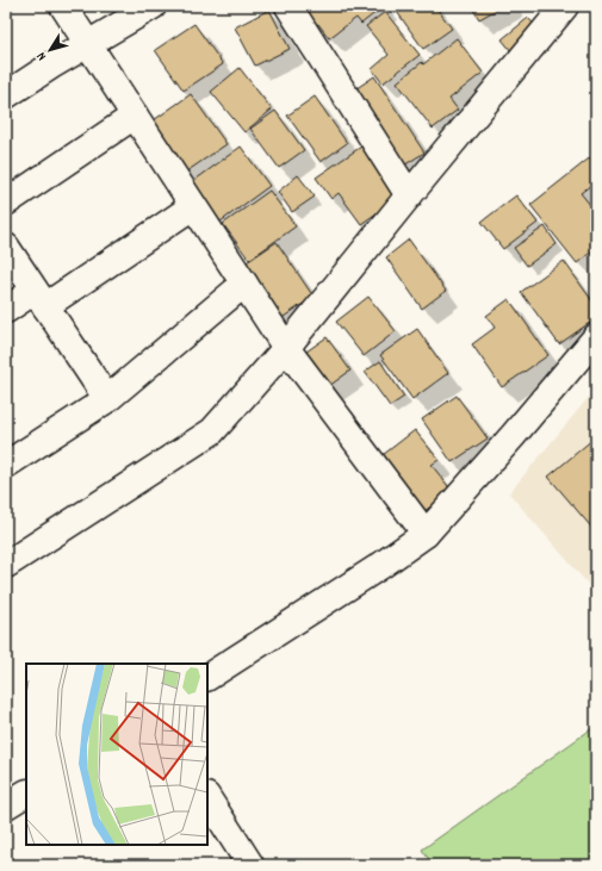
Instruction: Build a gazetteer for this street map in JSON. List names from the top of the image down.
{
  "north": "bottom left"
}
